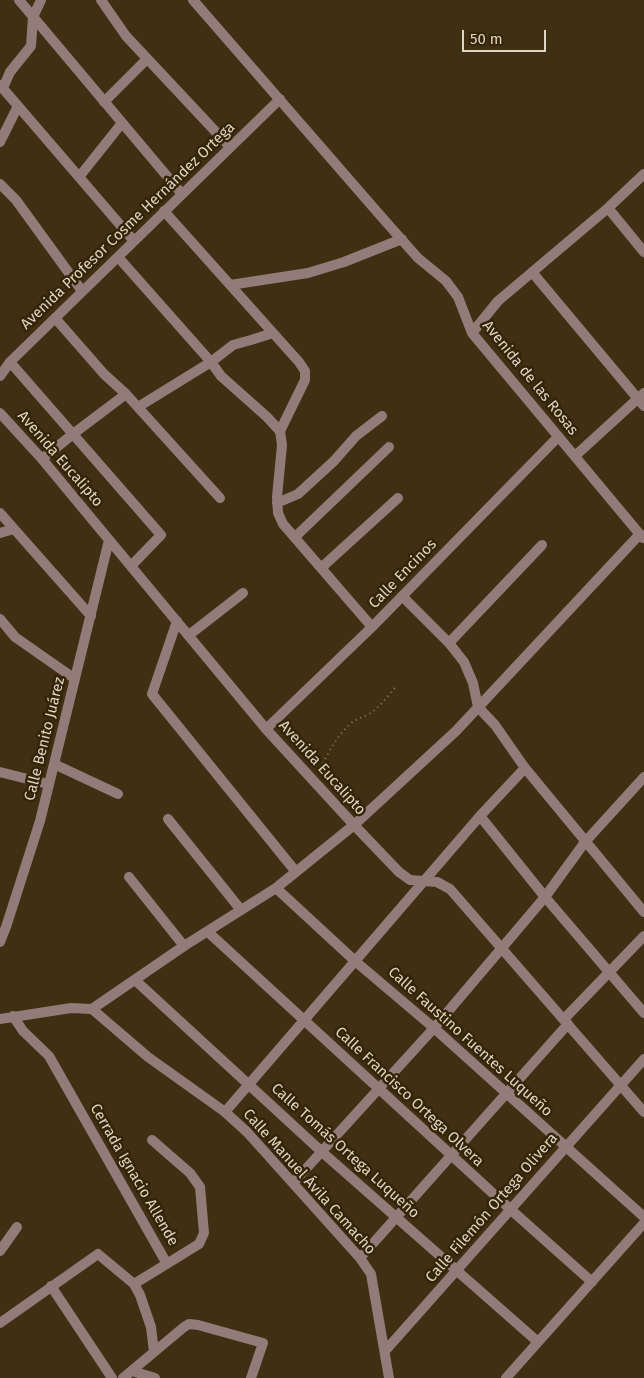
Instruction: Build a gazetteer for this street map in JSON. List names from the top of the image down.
{
  "streets": {
    "street": [
      "Avenida Profesor Cosme Hernández Ortega",
      "Avenida de las Rosas",
      "Avenida Eucalipto",
      "Calle Encinos",
      "Calle Benito Juárez",
      "Calle Faustino Fuentes Luqueño",
      "Calle Francisco Ortega Olvera",
      "Calle Tomás Ortega Luqueño",
      "Cerrada Ignacio Allende",
      "Calle Manuel Ávila Camacho",
      "Calle Filemón Ortega Olivera"
    ]
  },
  "crossings": [
    ["Avenida Profesor Cosme Hernández Ortega", "Avenida de las Rosas"],
    ["Avenida de las Rosas", "Calle Encinos"],
    ["Avenida Eucalipto", "Calle Encinos"],
    ["Avenida Eucalipto", "Calle Benito Juárez"],
    ["Avenida Eucalipto", "Calle Filemón Ortega Olivera"],
    ["Calle Faustino Fuentes Luqueño", "Calle Filemón Ortega Olivera"],
    ["Calle Francisco Ortega Olvera", "Calle Filemón Ortega Olivera"],
    ["Calle Tomás Ortega Luqueño", "Calle Filemón Ortega Olivera"],
    ["Calle Manuel Ávila Camacho", "Calle Filemón Ortega Olivera"]
  ],
  "scale_bar": "50 m"
}
